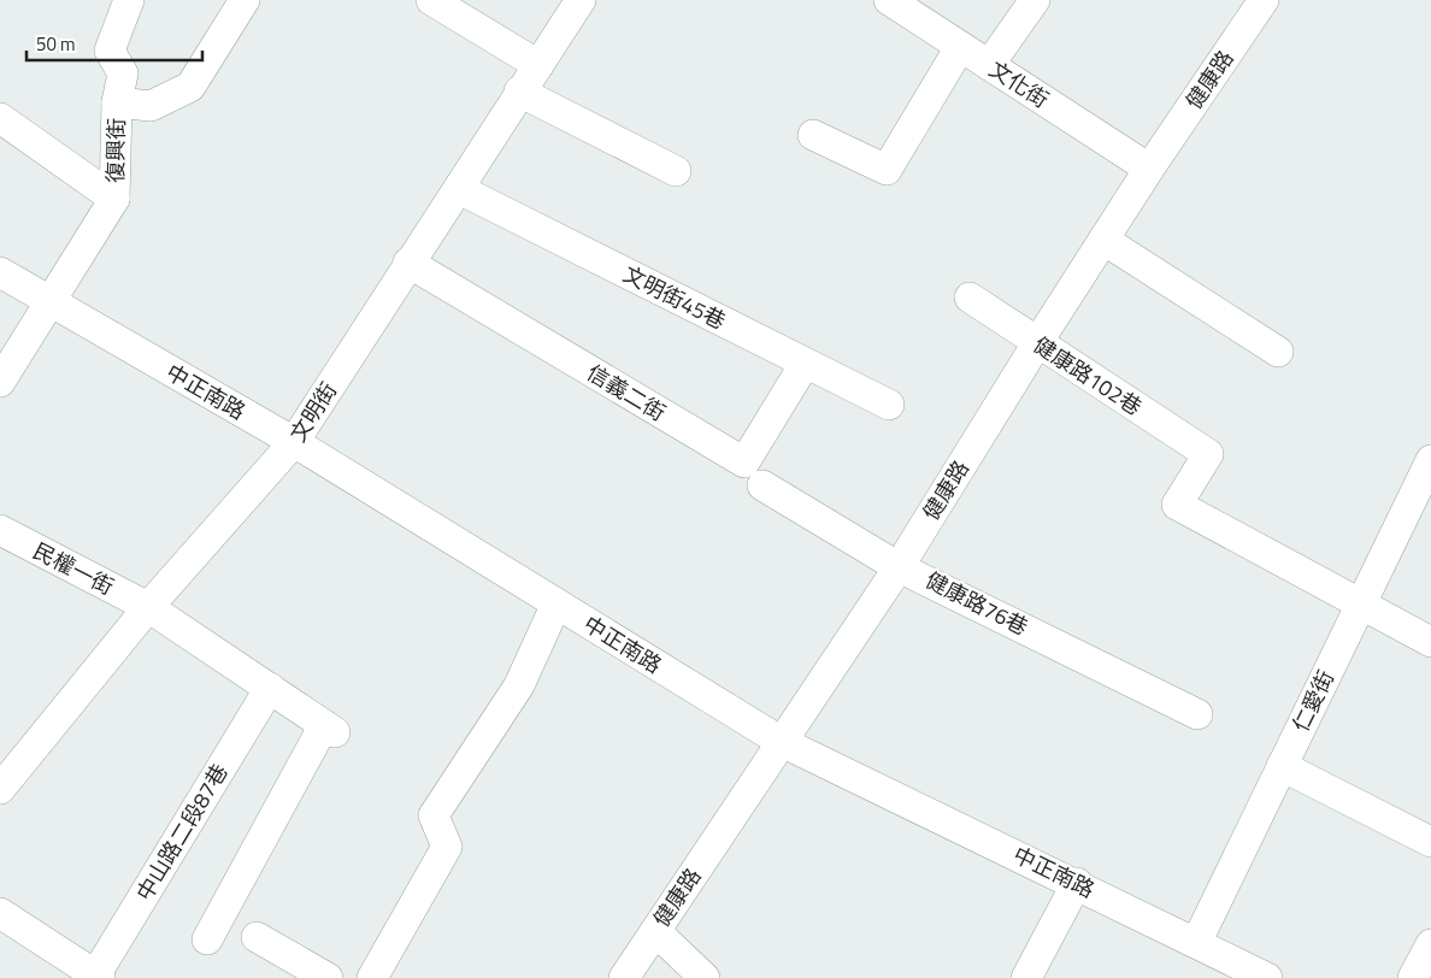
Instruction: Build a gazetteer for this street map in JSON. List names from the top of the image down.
{
  "streets": {
    "street": [
      "健康路",
      "文化街",
      "復興街",
      "文明街45巷",
      "健康路102巷",
      "中正南路",
      "信義二街",
      "文明街",
      "民權一街",
      "健康路76巷",
      "仁愛街",
      "中山路二段87巷"
    ]
  },
  "crossings": [
    ["健康路", "文化街"],
    ["健康路", "健康路102巷"],
    ["健康路", "中正南路"],
    ["健康路", "健康路76巷"],
    ["復興街", "中正南路"],
    ["文明街45巷", "信義二街"],
    ["文明街45巷", "文明街"],
    ["健康路102巷", "仁愛街"],
    ["中正南路", "文明街"],
    ["中正南路", "仁愛街"],
    ["信義二街", "文明街"],
    ["文明街", "民權一街"],
    ["民權一街", "中山路二段87巷"]
  ],
  "scale_bar": "50 m"
}
